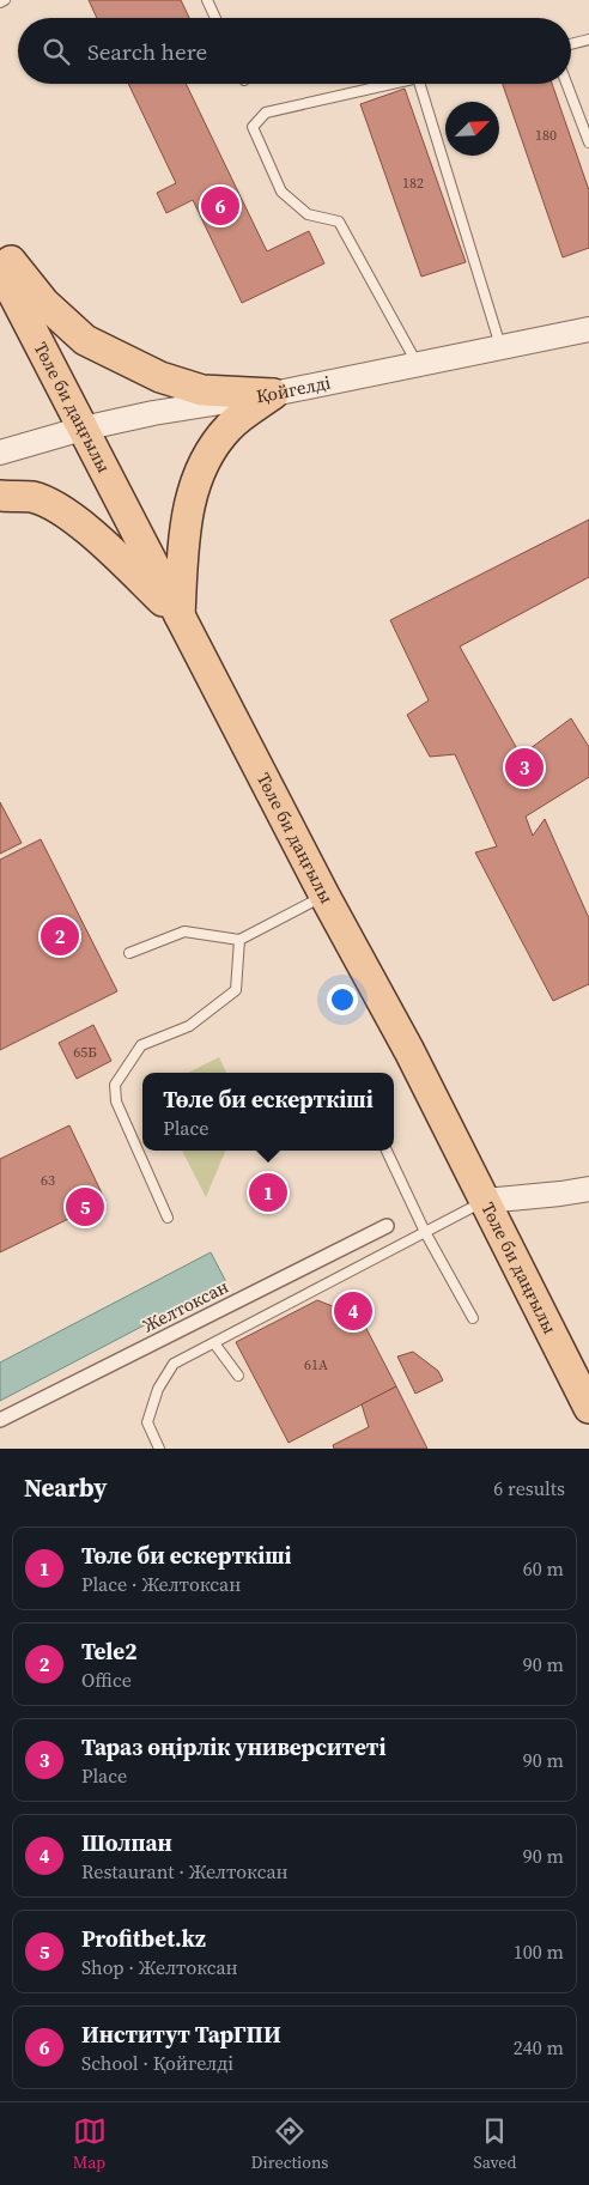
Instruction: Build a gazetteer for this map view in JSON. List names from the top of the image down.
{
  "streets": {
    "main road": ["Төле би даңғылы"],
    "street": ["Қойгелді", "Желтоксан"]
  },
  "crossings": [
    ["Қойгелді", "Төле би даңғылы"]
  ],
  "house_numbers": [
    "180",
    "182",
    "65Б",
    "63",
    "61А"
  ],
  "north": "top right",
  "page": {
    "search": "Search here",
    "pins": [
      "6",
      "3",
      "2",
      "1",
      "5",
      "4"
    ],
    "popup": ["Төле би ескерткіші", "Place"],
    "heading": ["Nearby", "6 results"],
    "list": [
      {
        "mark": "1",
        "name": "Төле би ескерткіші",
        "note": "Place · Желтоксан",
        "value": "60 m"
      },
      {
        "mark": "2",
        "name": "Tele2",
        "note": "Office",
        "value": "90 m"
      },
      {
        "mark": "3",
        "name": "Тараз өңірлік университеті",
        "note": "Place",
        "value": "90 m"
      },
      {
        "mark": "4",
        "name": "Шолпан",
        "note": "Restaurant · Желтоксан",
        "value": "90 m"
      },
      {
        "mark": "5",
        "name": "Profitbet.kz",
        "note": "Shop · Желтоксан",
        "value": "100 m"
      },
      {
        "mark": "6",
        "name": "Институт ТарГПИ",
        "note": "School · Қойгелді",
        "value": "240 m"
      }
    ],
    "nav": ["Map", "Directions", "Saved"]
  }
}
